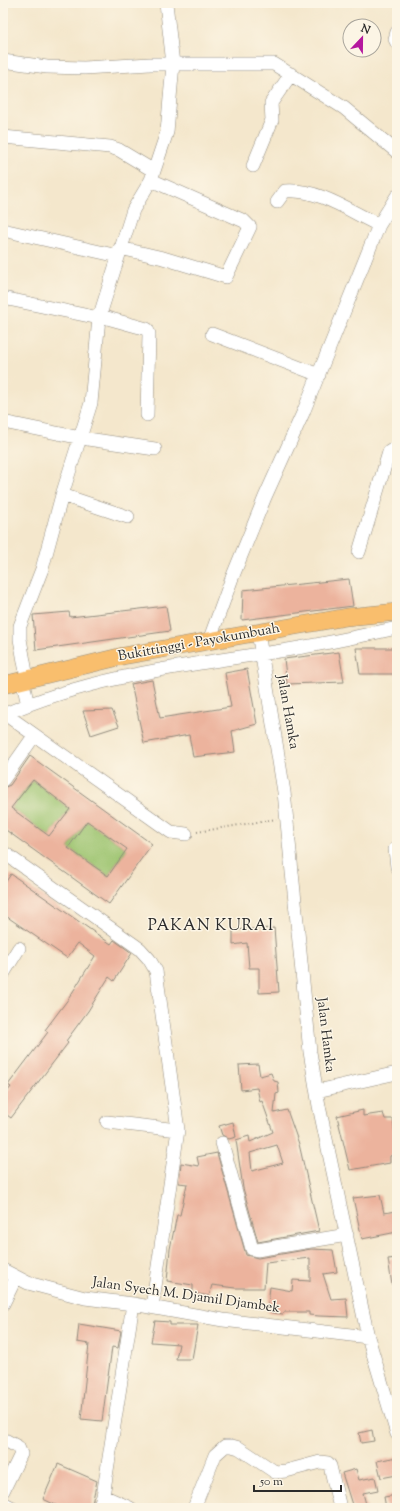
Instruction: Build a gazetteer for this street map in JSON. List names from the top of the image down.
{
  "streets": {
    "main road": ["Bukittinggi - Payokumbuah"],
    "street": ["Jalan Hamka", "Jalan Syech M. Djamil Djambek"]
  },
  "crossings": [
    ["Bukittinggi - Payokumbuah", "Jalan Hamka"],
    ["Jalan Hamka", "Jalan Syech M. Djamil Djambek"]
  ],
  "districts": ["PAKAN KURAI"],
  "scale_bar": "50 m",
  "north": "top"
}
